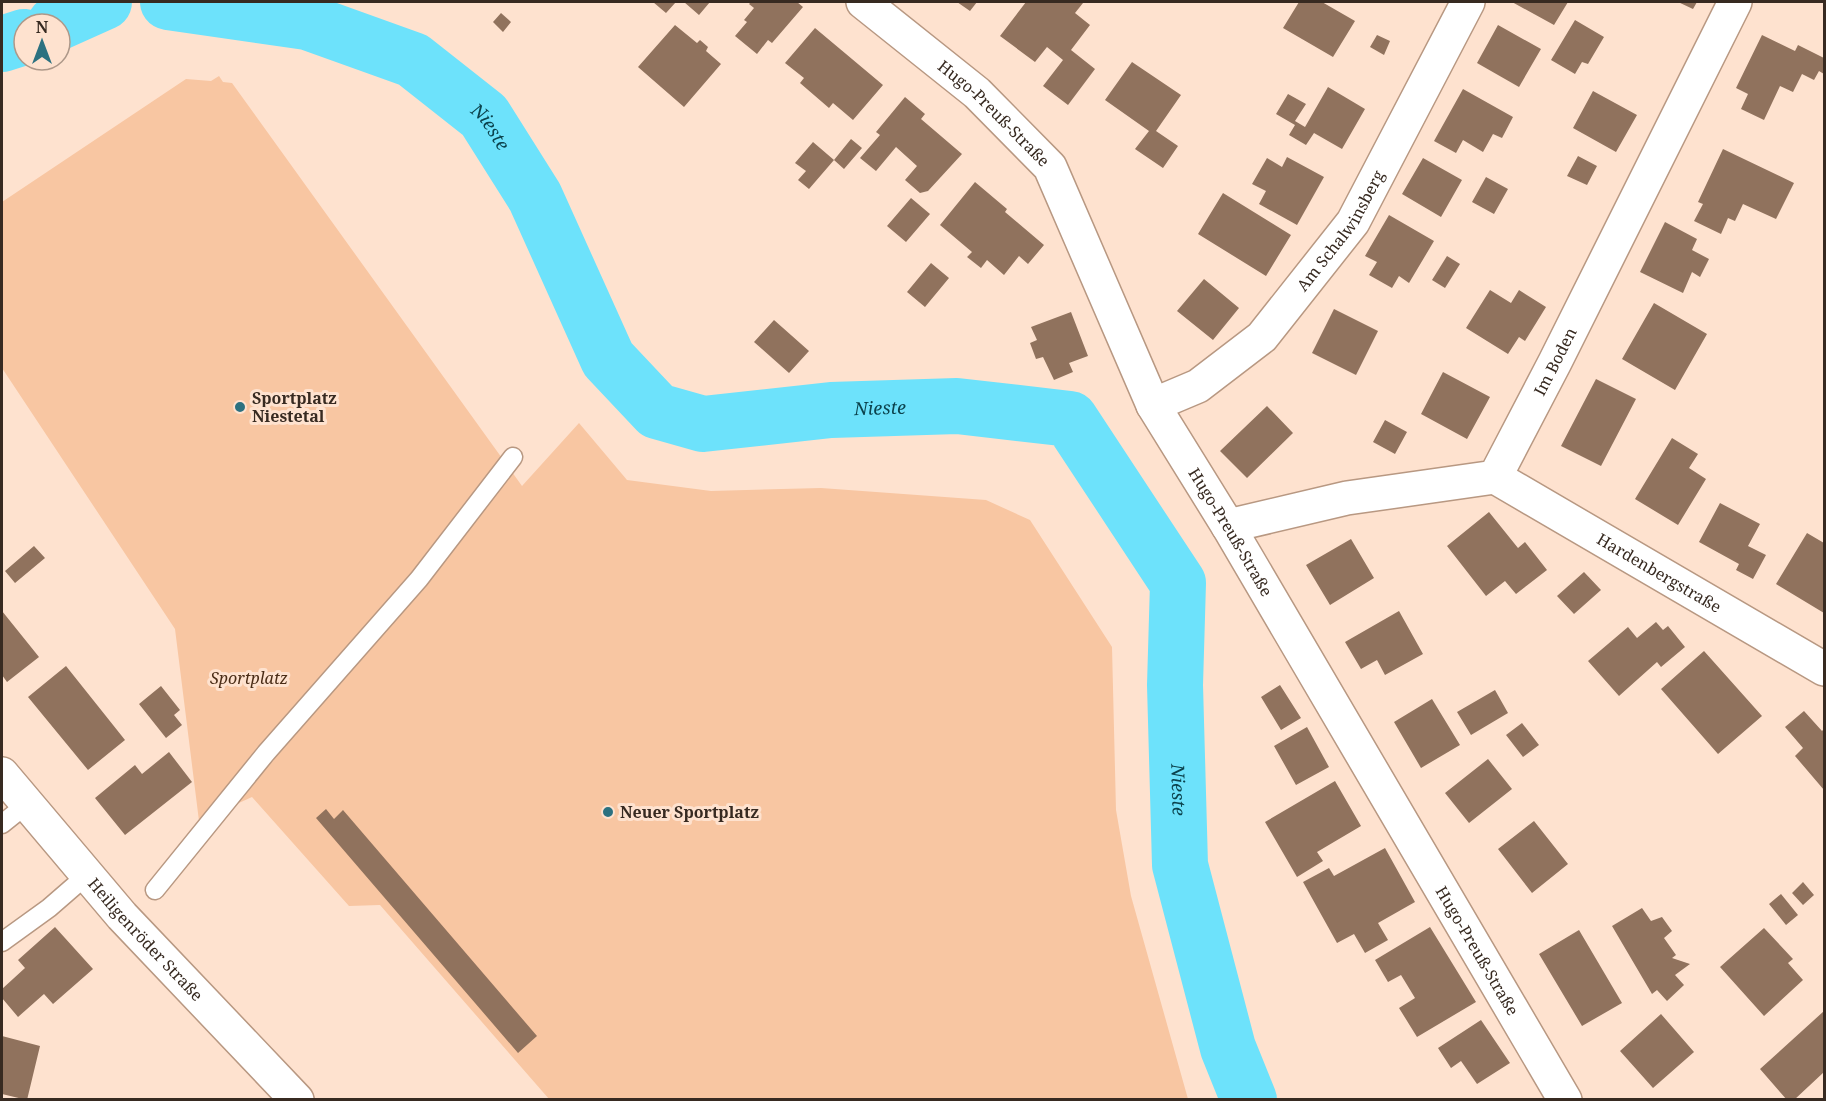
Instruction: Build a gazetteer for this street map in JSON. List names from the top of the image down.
{
  "streets": {
    "street": [
      "Hugo-Preuß-Straße",
      "Am Schalwinsberg",
      "Im Boden",
      "Hardenbergstraße",
      "Heiligenröder Straße"
    ]
  },
  "crossings": [
    ["Hugo-Preuß-Straße", "Am Schalwinsberg"],
    ["Im Boden", "Hardenbergstraße"]
  ],
  "water": ["Nieste"],
  "parks": ["Sportplatz"],
  "places": ["Sportplatz Niestetal", "Neuer Sportplatz"],
  "north": "top"
}
